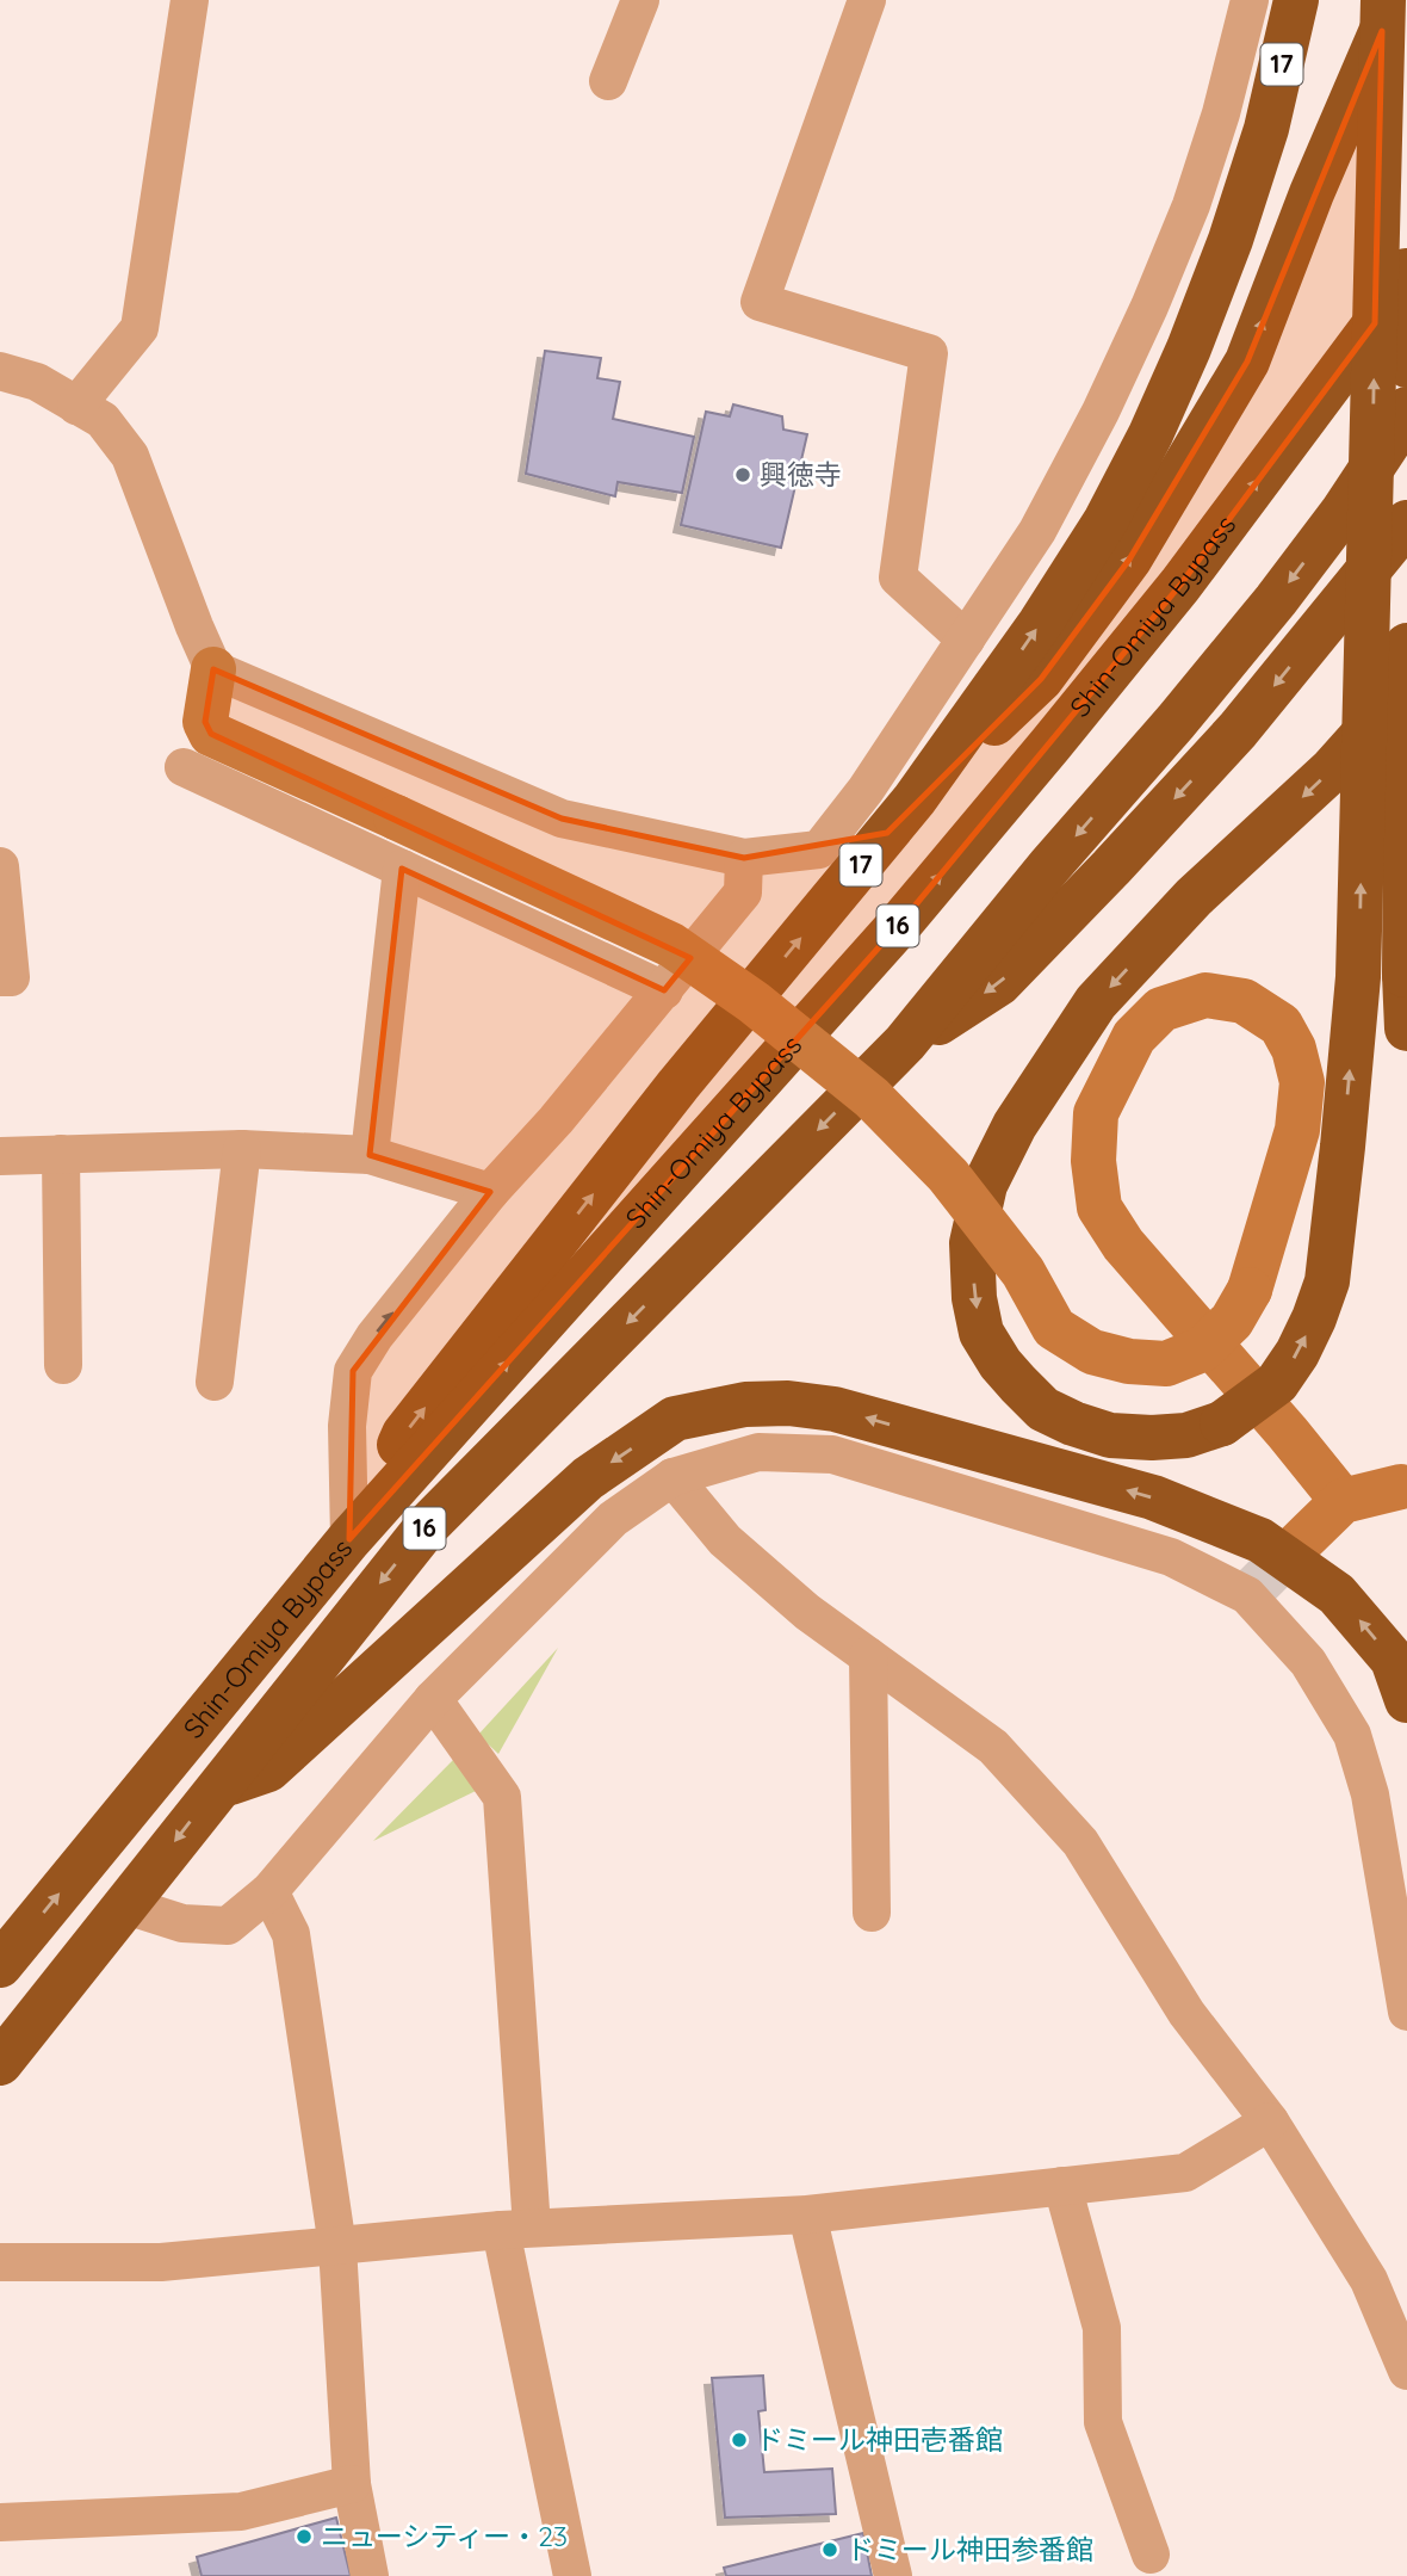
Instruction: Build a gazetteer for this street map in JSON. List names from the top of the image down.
{
  "streets": {
    "highway": ["17", "Shin-Omiya Bypass", "16"]
  },
  "crossings": [
    ["17", "Shin-Omiya Bypass"]
  ],
  "places": [
    "興徳寺",
    "ドミール神田壱番館",
    "ニューシティー・23",
    "ドミール神田参番館"
  ]
}
